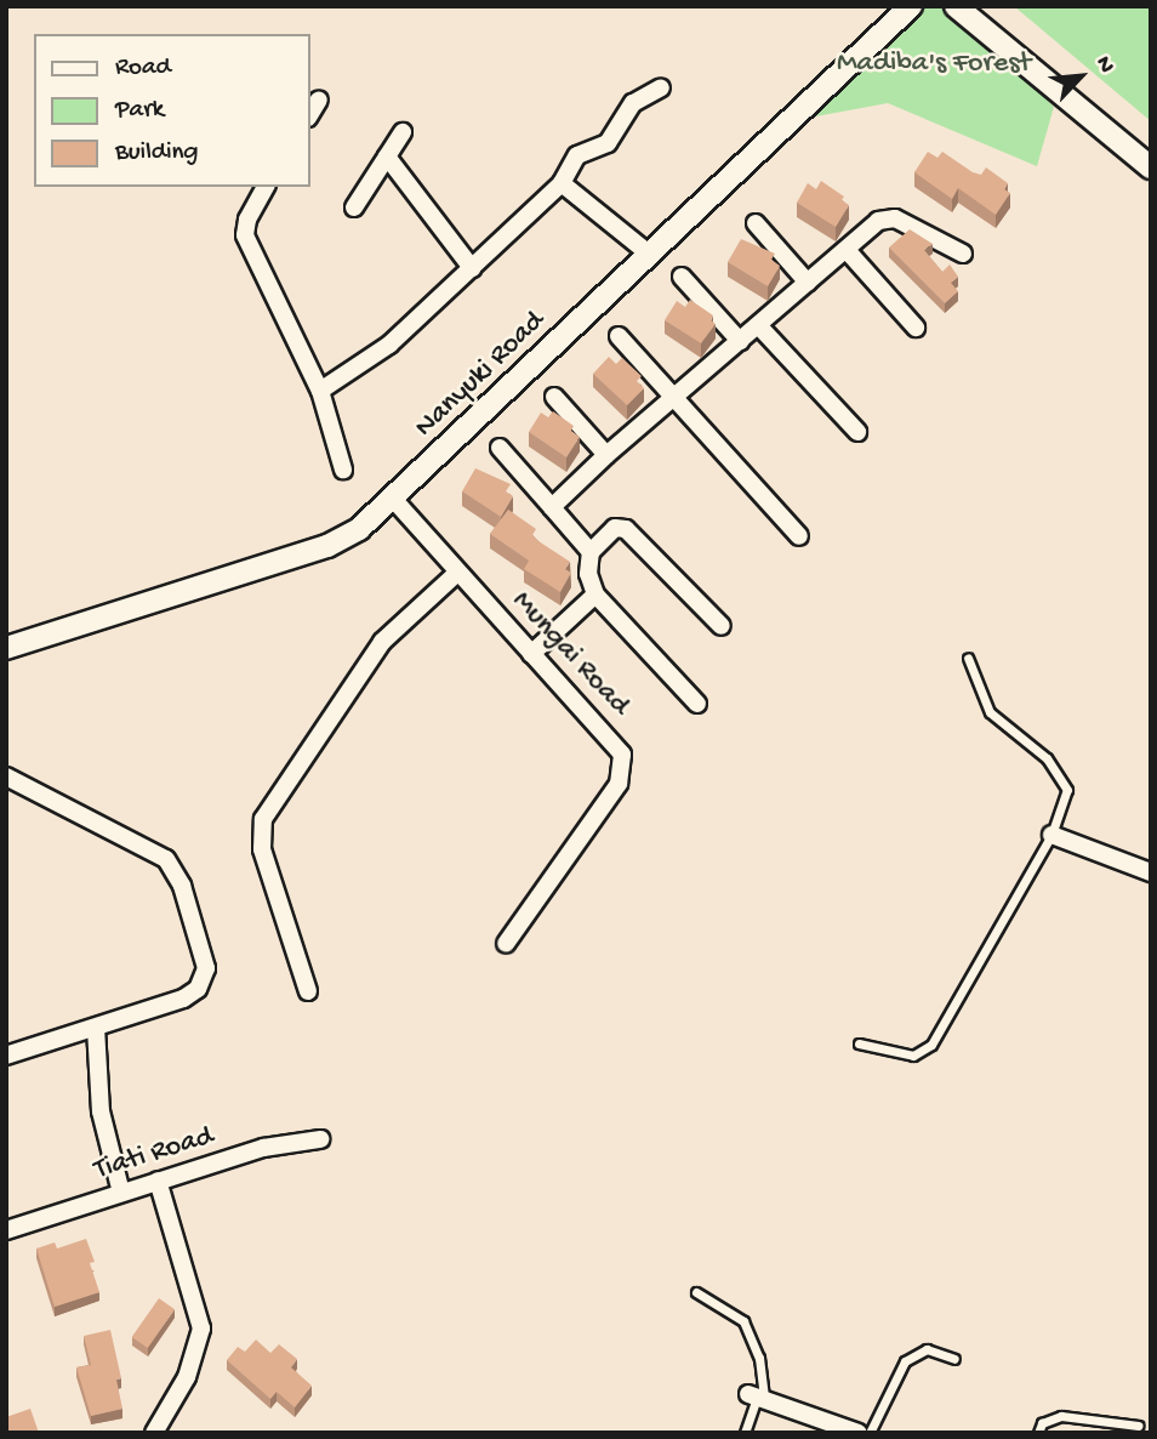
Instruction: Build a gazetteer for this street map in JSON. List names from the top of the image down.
{
  "streets": {
    "street": ["Nanyuki Road", "Mungai Road", "Tiati Road"]
  },
  "crossings": [
    ["Nanyuki Road", "Mungai Road"]
  ],
  "parks": ["Madiba's Forest"],
  "legend": ["Road", "Park", "Building"],
  "north": "top right"
}
